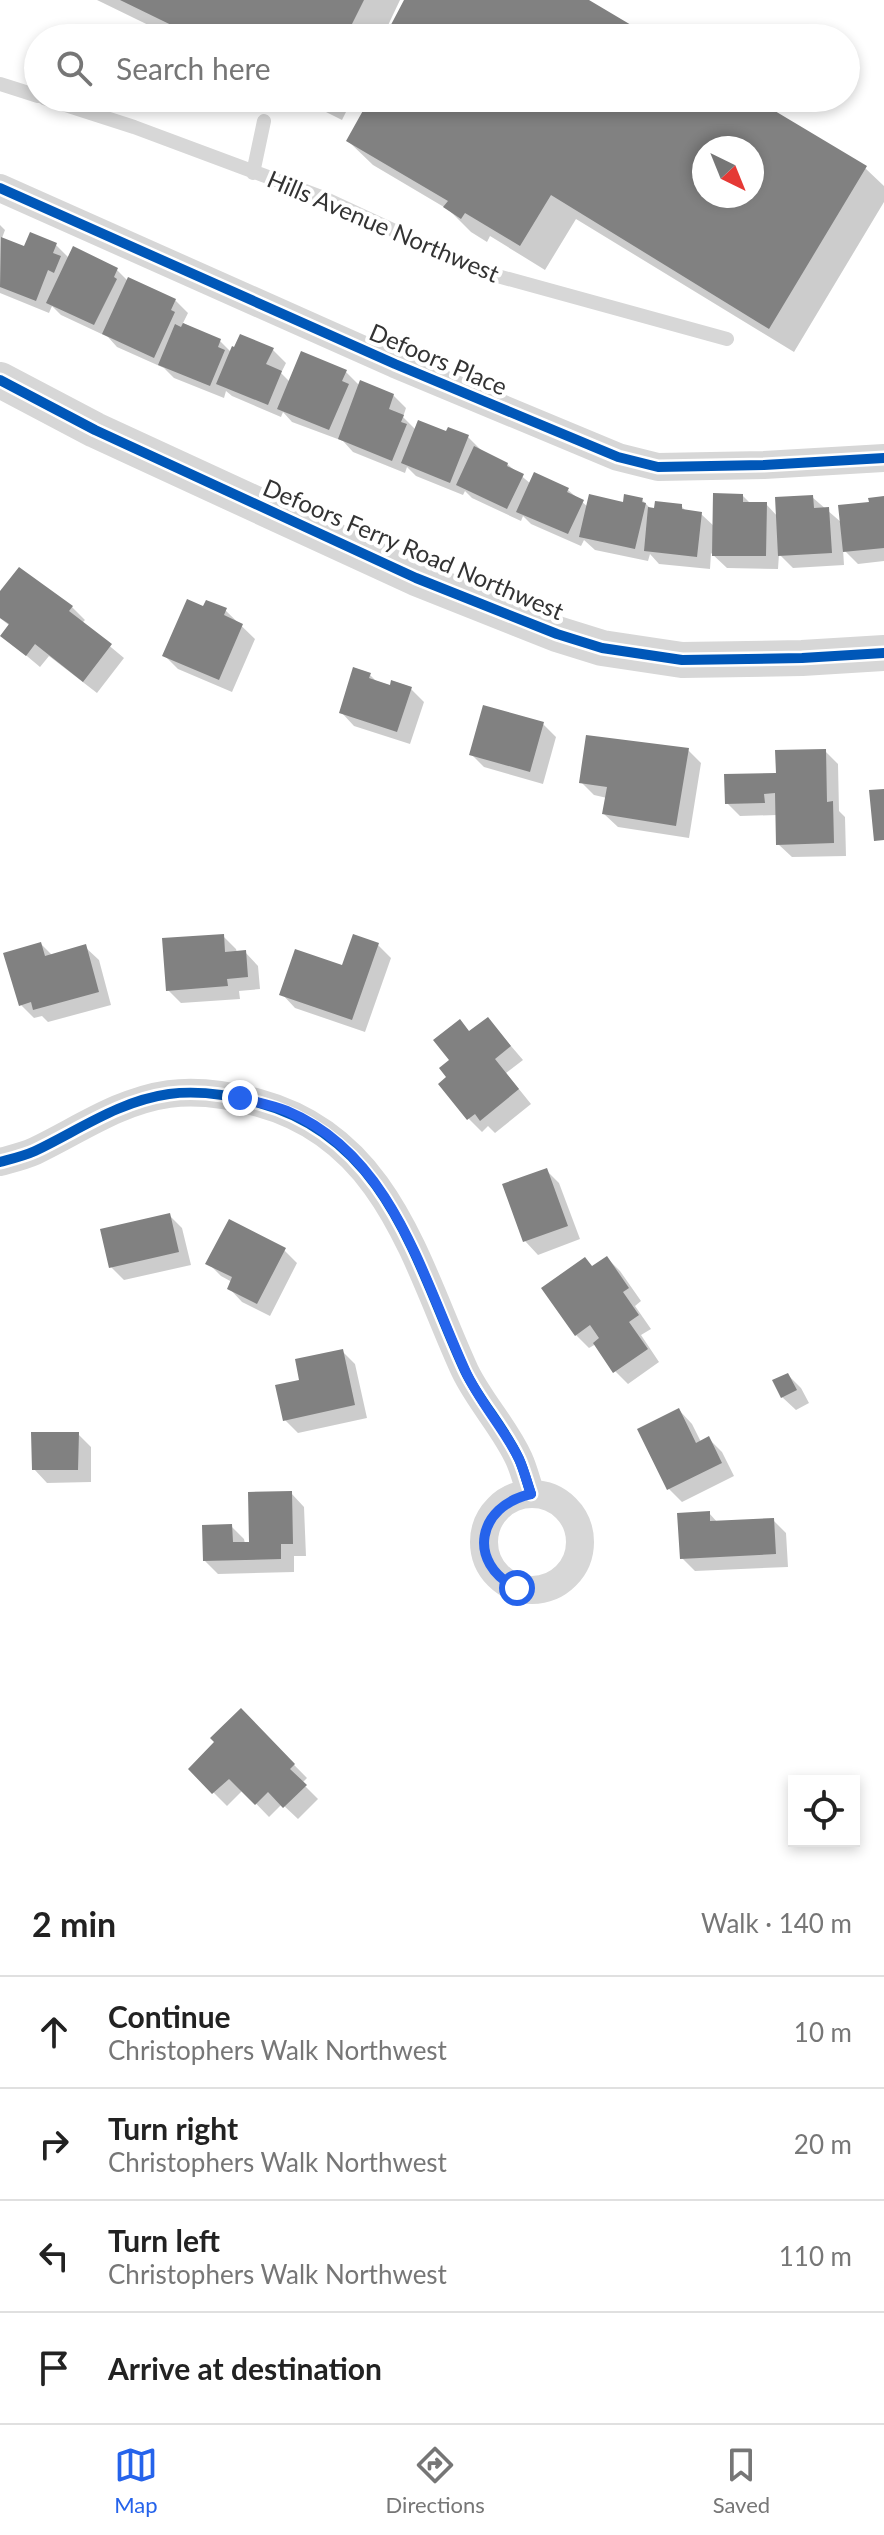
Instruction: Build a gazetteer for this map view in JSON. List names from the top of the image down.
{
  "streets": {
    "street": ["Defoors Place", "Defoors Ferry Road Northwest"],
    "lane": ["Hills Avenue Northwest"]
  },
  "north": "bottom right",
  "page": {
    "search": "Search here",
    "heading": ["2 min", "Walk · 140 m"],
    "list": [
      ["Continue", "Christophers Walk Northwest", "10 m"],
      ["Turn right", "Christophers Walk Northwest", "20 m"],
      ["Turn left", "Christophers Walk Northwest", "110 m"],
      "Arrive at destination"
    ],
    "nav": ["Map", "Directions", "Saved"]
  }
}
